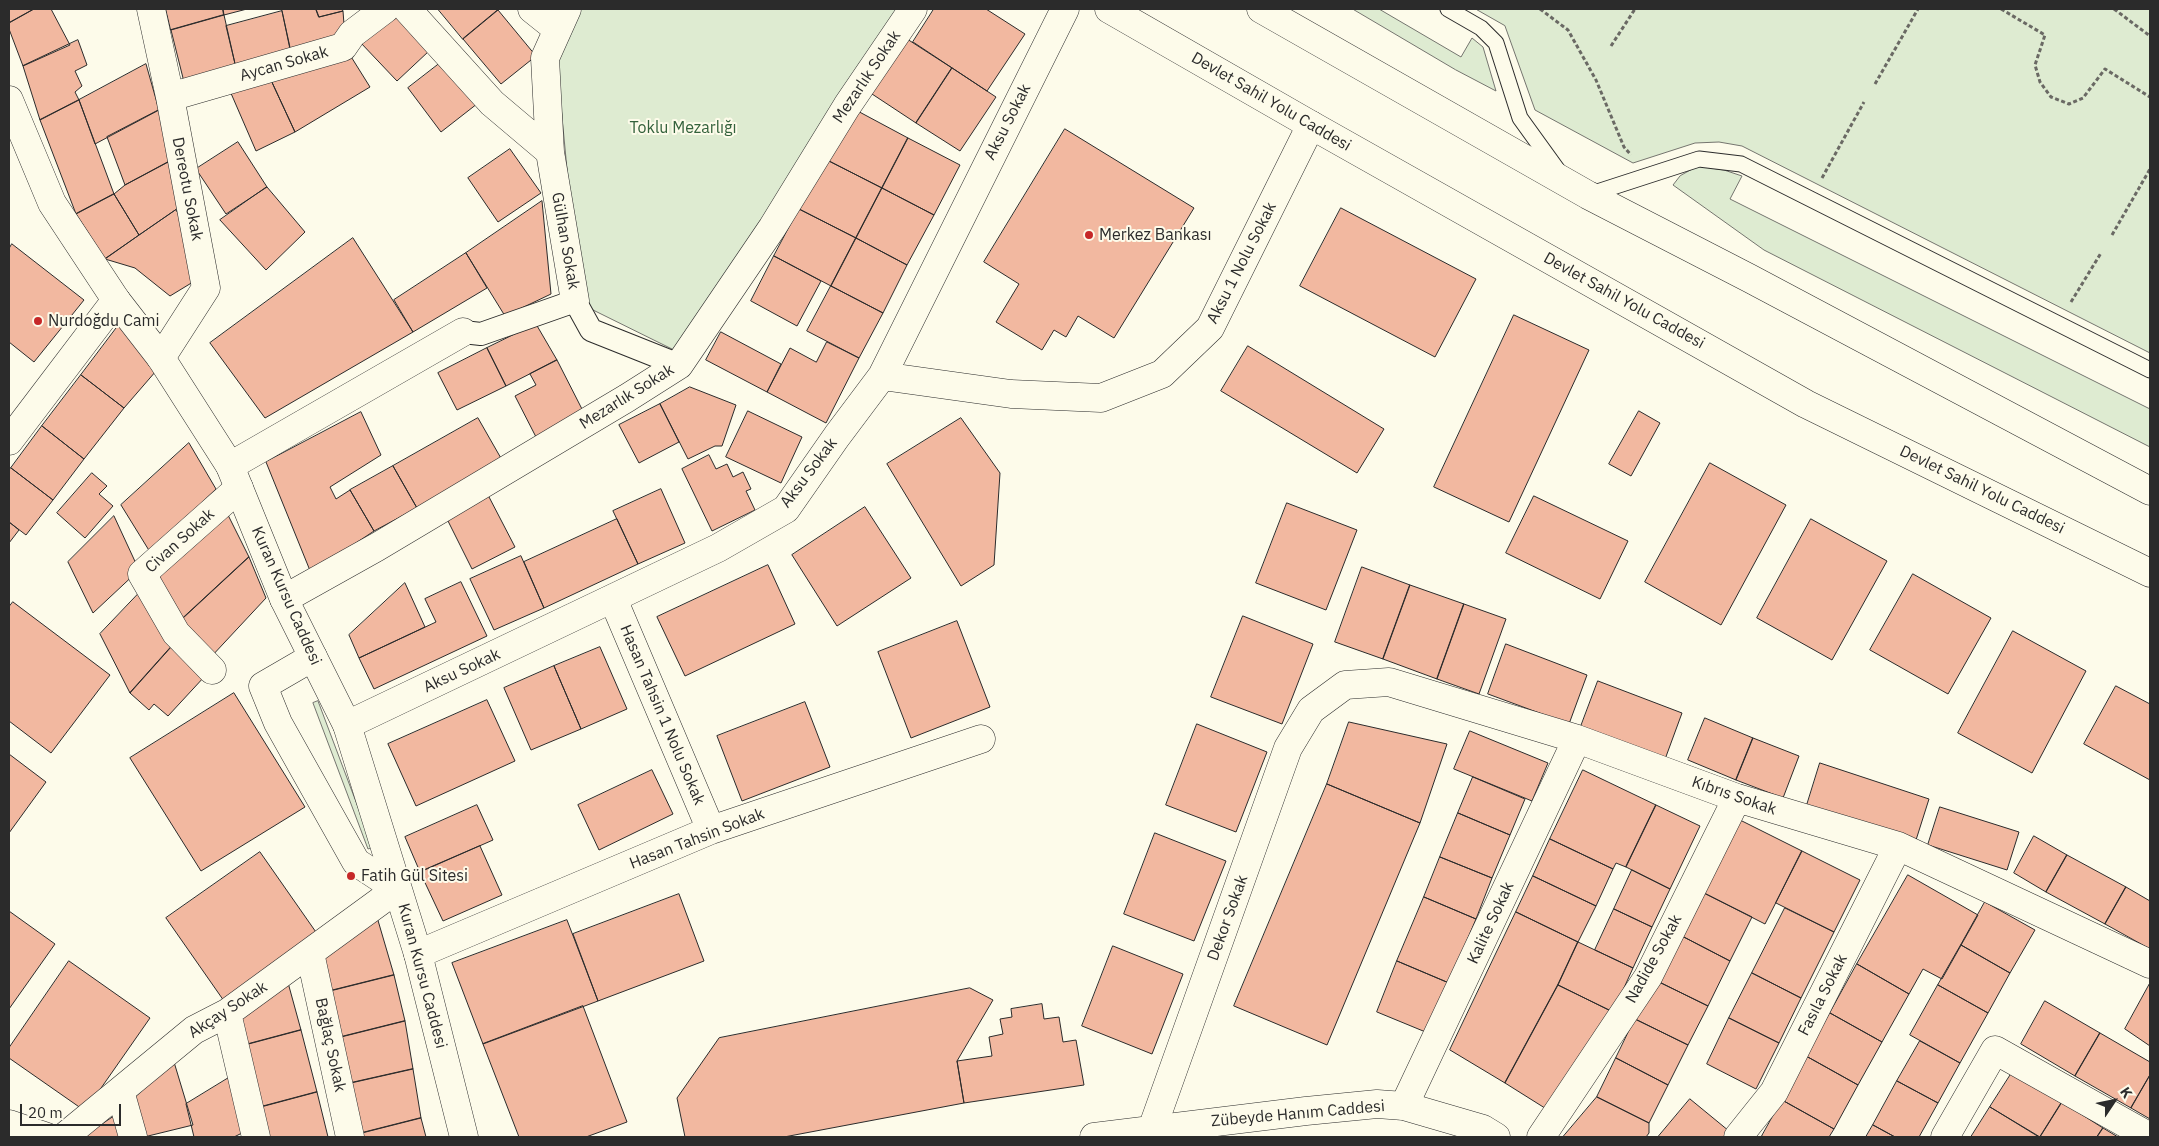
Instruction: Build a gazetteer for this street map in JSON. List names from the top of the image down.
{
  "streets": {
    "street": [
      "Aycan Sokak",
      "Mezarlık Sokak",
      "Devlet Sahil Yolu Caddesi",
      "Aksu Sokak",
      "Dereotu Sokak",
      "Gülhan Sokak",
      "Aksu 1 Nolu Sokak",
      "Civan Sokak",
      "Kuran Kursu Caddesi",
      "Hasan Tahsin 1 Nolu Sokak",
      "Kıbrıs Sokak",
      "Hasan Tahsin Sokak",
      "Dekor Sokak",
      "Kalite Sokak",
      "Nadide Sokak",
      "Fasıla Sokak",
      "Akçay Sokak",
      "Bağlaç Sokak",
      "Zübeyde Hanım Caddesi"
    ]
  },
  "crossings": [
    ["Aycan Sokak", "Dereotu Sokak"],
    ["Mezarlık Sokak", "Kuran Kursu Caddesi"],
    ["Devlet Sahil Yolu Caddesi", "Aksu 1 Nolu Sokak"],
    ["Aksu Sokak", "Aksu 1 Nolu Sokak"],
    ["Aksu Sokak", "Kuran Kursu Caddesi"],
    ["Aksu Sokak", "Hasan Tahsin 1 Nolu Sokak"],
    ["Dereotu Sokak", "Kuran Kursu Caddesi"],
    ["Gülhan Sokak", "Civan Sokak"],
    ["Gülhan Sokak", "Kuran Kursu Caddesi"],
    ["Civan Sokak", "Kuran Kursu Caddesi"],
    ["Kuran Kursu Caddesi", "Hasan Tahsin Sokak"],
    ["Kuran Kursu Caddesi", "Akçay Sokak"],
    ["Hasan Tahsin 1 Nolu Sokak", "Hasan Tahsin Sokak"],
    ["Kıbrıs Sokak", "Dekor Sokak"],
    ["Kıbrıs Sokak", "Kalite Sokak"],
    ["Kıbrıs Sokak", "Nadide Sokak"],
    ["Kıbrıs Sokak", "Fasıla Sokak"],
    ["Dekor Sokak", "Zübeyde Hanım Caddesi"],
    ["Kalite Sokak", "Zübeyde Hanım Caddesi"],
    ["Akçay Sokak", "Bağlaç Sokak"]
  ],
  "parks": ["Toklu Mezarlığı"],
  "places": ["Merkez Bankası", "Nurdoğdu Cami", "Fatih Gül Sitesi"],
  "scale_bar": "20 m",
  "north": "top right"
}
